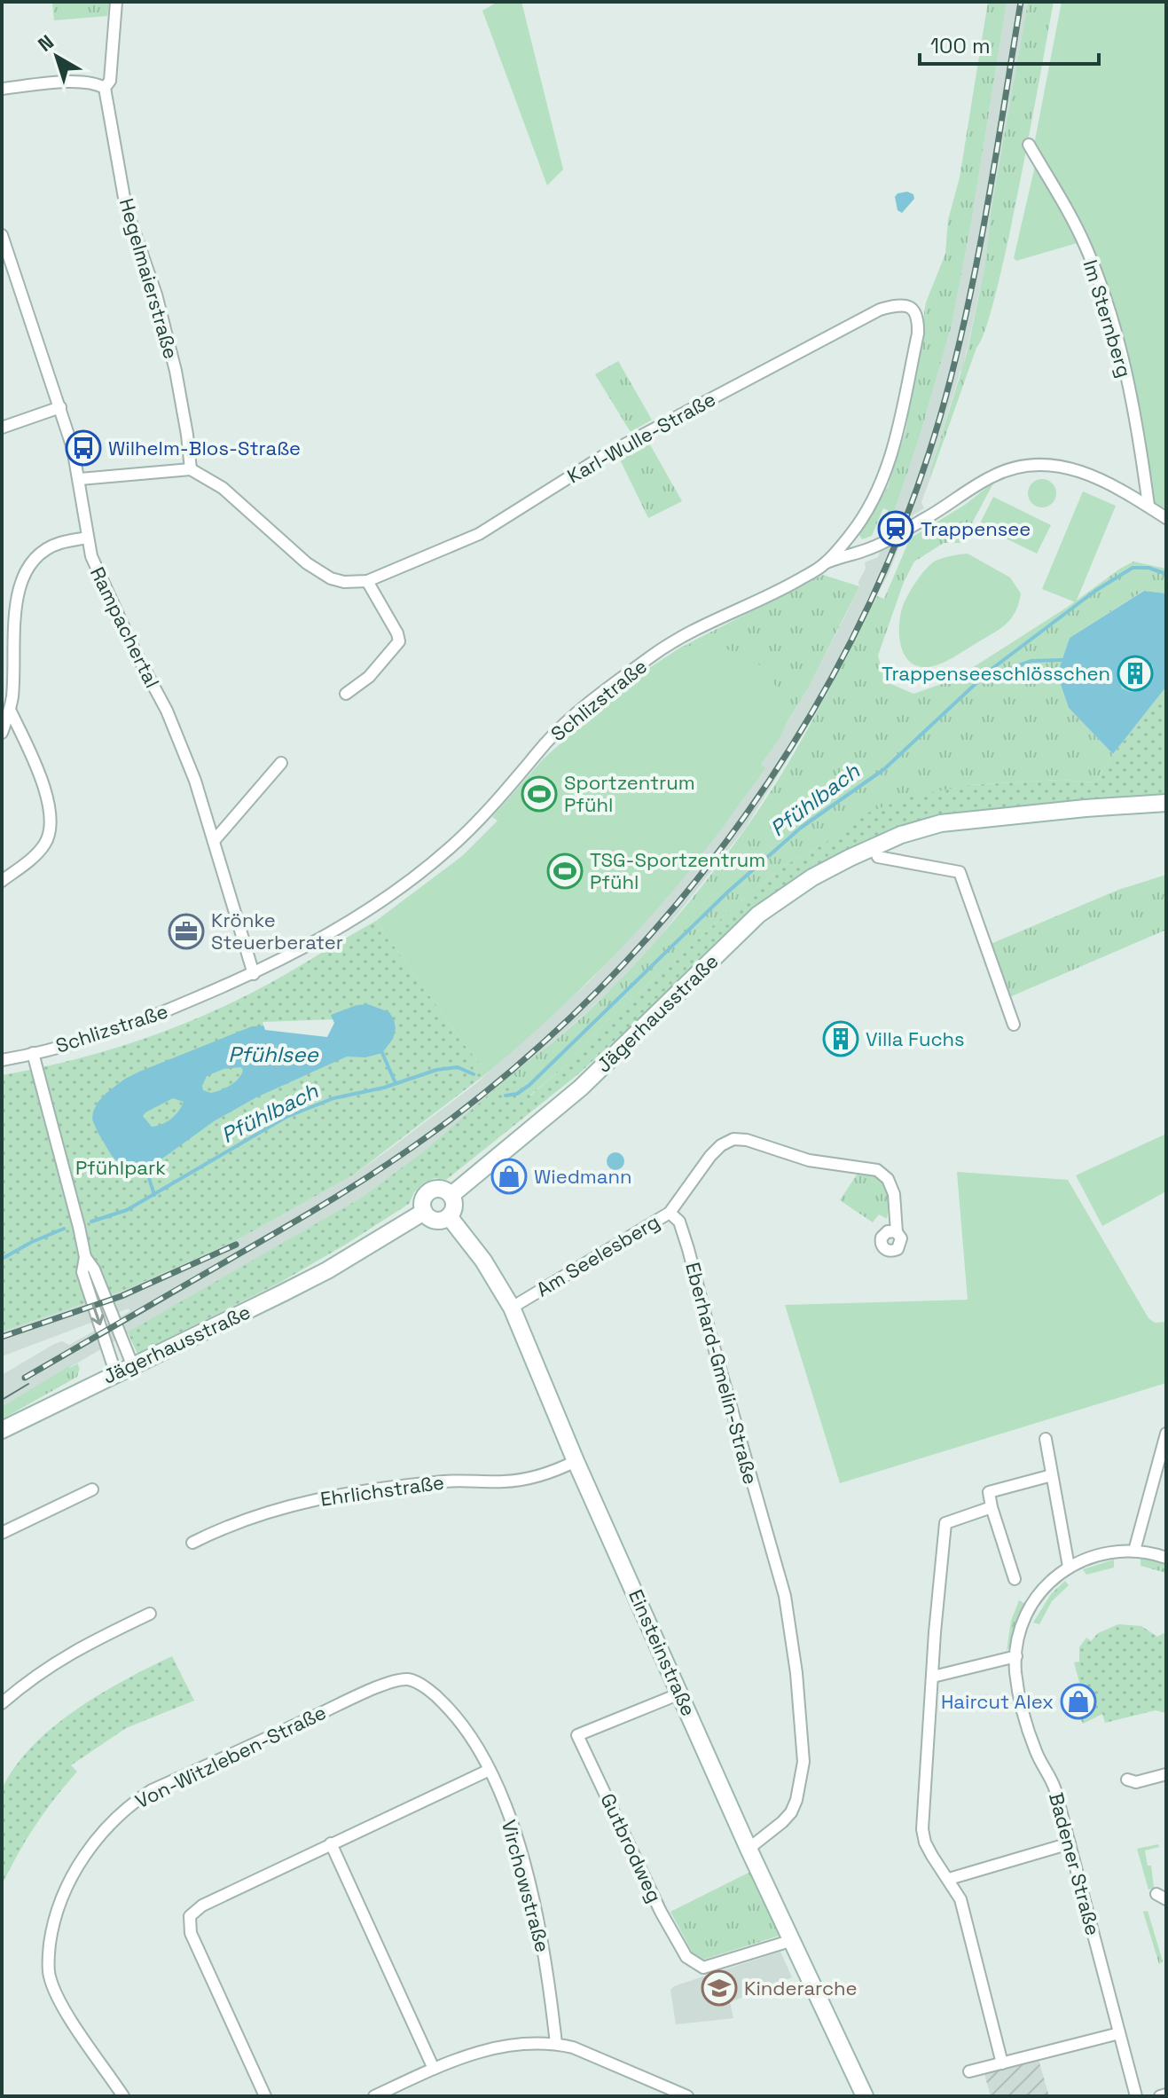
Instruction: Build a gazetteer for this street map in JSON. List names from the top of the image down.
{
  "streets": {
    "street": [
      "Hegelmaierstraße",
      "Im Sternberg",
      "Karl-Wulle-Straße",
      "Rampachertal",
      "Schlizstraße",
      "Jägerhausstraße",
      "Am Seelesberg",
      "Eberhard-Gmelin-Straße",
      "Ehrlichstraße",
      "Einsteinstraße",
      "Von-Witzleben-Straße",
      "Gutbrodweg",
      "Badener Straße",
      "Virchowstraße"
    ]
  },
  "crossings": [
    ["Hegelmaierstraße", "Karl-Wulle-Straße"],
    ["Karl-Wulle-Straße", "Schlizstraße"],
    ["Rampachertal", "Schlizstraße"],
    ["Jägerhausstraße", "Einsteinstraße"],
    ["Am Seelesberg", "Eberhard-Gmelin-Straße"],
    ["Am Seelesberg", "Einsteinstraße"],
    ["Eberhard-Gmelin-Straße", "Einsteinstraße"],
    ["Ehrlichstraße", "Einsteinstraße"],
    ["Einsteinstraße", "Gutbrodweg"],
    ["Von-Witzleben-Straße", "Virchowstraße"]
  ],
  "water": ["Pfühlbach", "Pfühlsee"],
  "parks": ["Pfühlpark"],
  "places": {
    "bus stop": ["Wilhelm-Blos-Straße"],
    "station": ["Trappensee"],
    "building": ["Trappenseeschlösschen", "Villa Fuchs"],
    "sports": ["Sportzentrum Pfühl", "TSG-Sportzentrum Pfühl"],
    "office": ["Krönke Steuerberater"],
    "shop": ["Wiedmann", "Haircut Alex"],
    "school or university": ["Kinderarche"]
  },
  "scale_bar": "100 m",
  "north": "top left"
}
